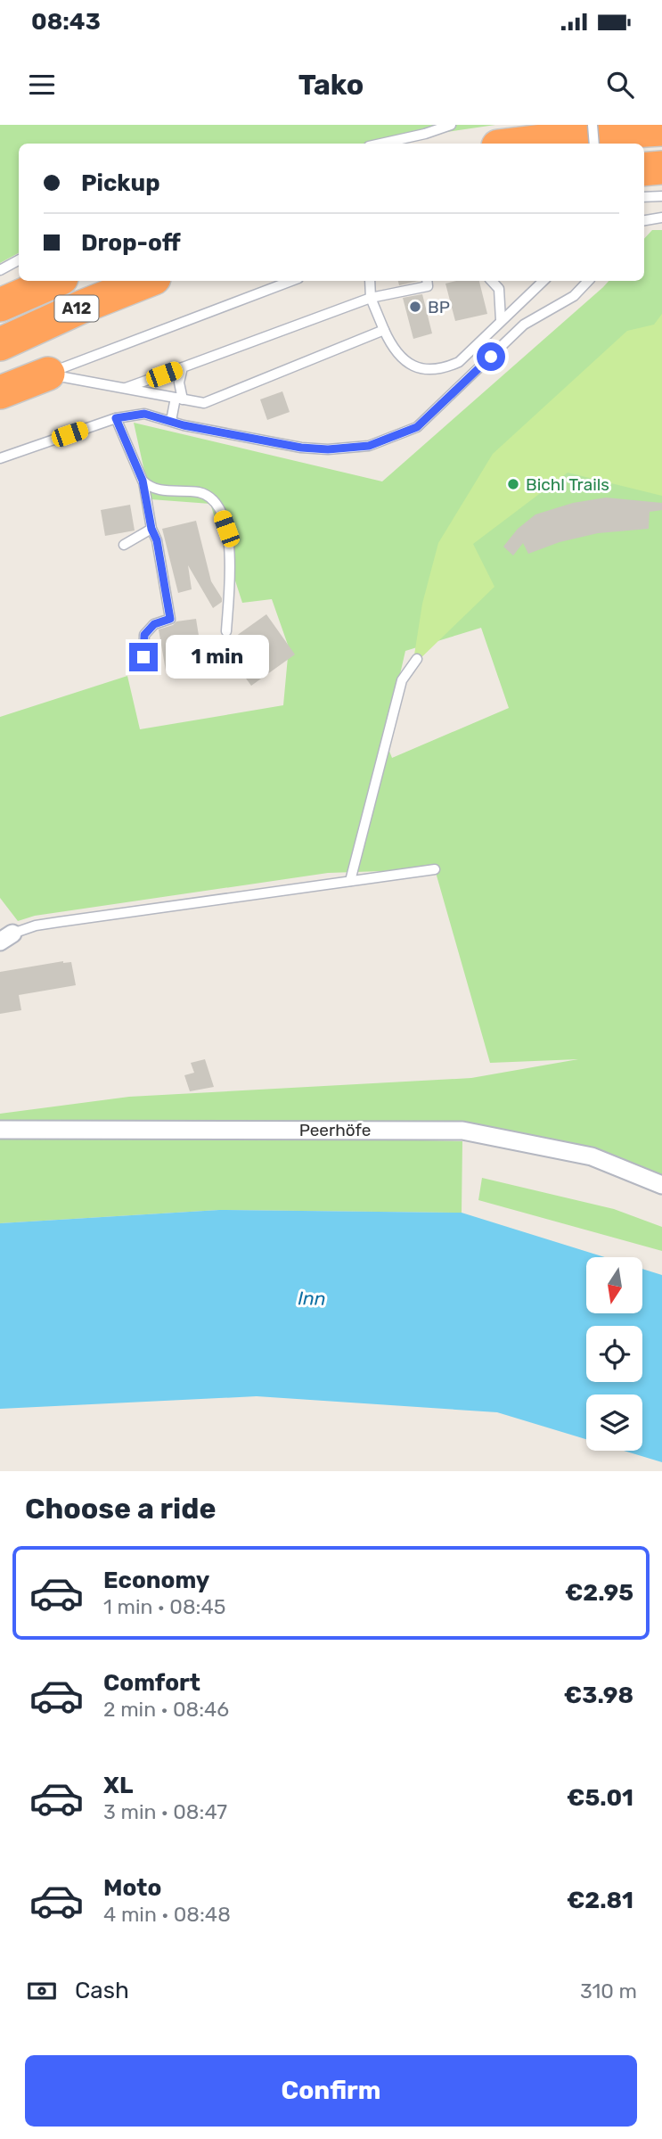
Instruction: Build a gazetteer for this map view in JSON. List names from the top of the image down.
{
  "streets": {
    "highway": ["A12"],
    "street": ["Peerhöfe"]
  },
  "water": ["Inn"],
  "places": ["BP", "Bichl Trails"],
  "north": "bottom",
  "page": {
    "status": "08:43",
    "header": "Tako",
    "banner": ["Pickup", "Drop-off"],
    "bubble": "1 min",
    "heading": "Choose a ride",
    "list": [
      {
        "name": "Economy",
        "note": "1 min · 08:45",
        "value": "€2.95"
      },
      {
        "name": "Comfort",
        "note": "2 min · 08:46",
        "value": "€3.98"
      },
      {
        "name": "XL",
        "note": "3 min · 08:47",
        "value": "€5.01"
      },
      {
        "name": "Moto",
        "note": "4 min · 08:48",
        "value": "€2.81"
      }
    ],
    "pay": ["Cash", "310 m"],
    "buttons": "Confirm"
  }
}
